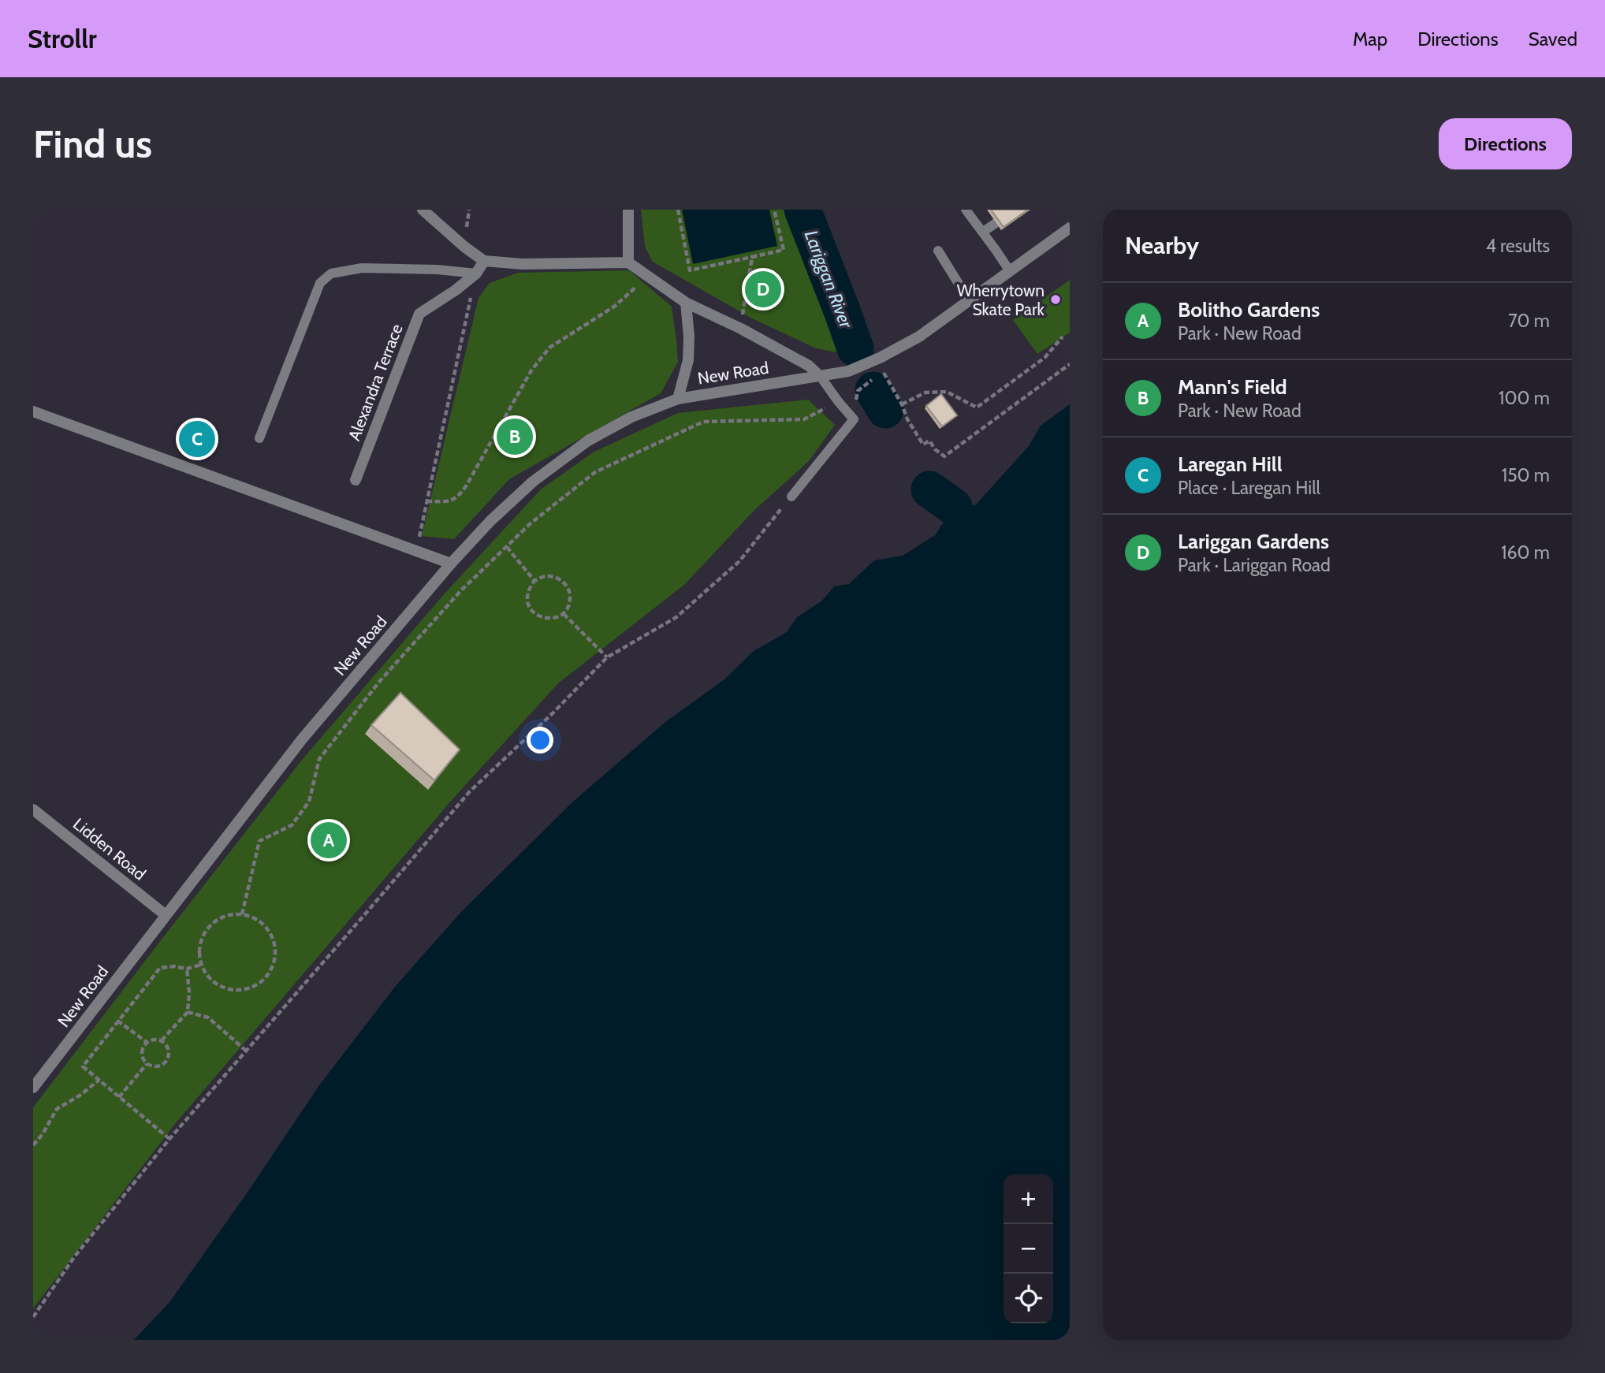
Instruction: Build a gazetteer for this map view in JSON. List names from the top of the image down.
{
  "streets": {
    "street": ["New Road", "Alexandra Terrace", "Lidden Road"]
  },
  "crossings": [
    ["New Road", "Lidden Road"]
  ],
  "water": ["Lariggan River"],
  "places": ["Wherrytown Skate Park"],
  "page": {
    "header": "Strollr",
    "nav": ["Map", "Directions", "Saved"],
    "buttons": "Directions",
    "title": "Find us",
    "heading": ["Nearby", "4 results"],
    "pins": [
      "D",
      "B",
      "C",
      "A"
    ],
    "list": [
      {
        "mark": "A",
        "name": "Bolitho Gardens",
        "note": "Park · New Road",
        "value": "70 m"
      },
      {
        "mark": "B",
        "name": "Mann's Field",
        "note": "Park · New Road",
        "value": "100 m"
      },
      {
        "mark": "C",
        "name": "Laregan Hill",
        "note": "Place · Laregan Hill",
        "value": "150 m"
      },
      {
        "mark": "D",
        "name": "Lariggan Gardens",
        "note": "Park · Lariggan Road",
        "value": "160 m"
      }
    ],
    "map_buttons": ["+", "−"]
  }
}
